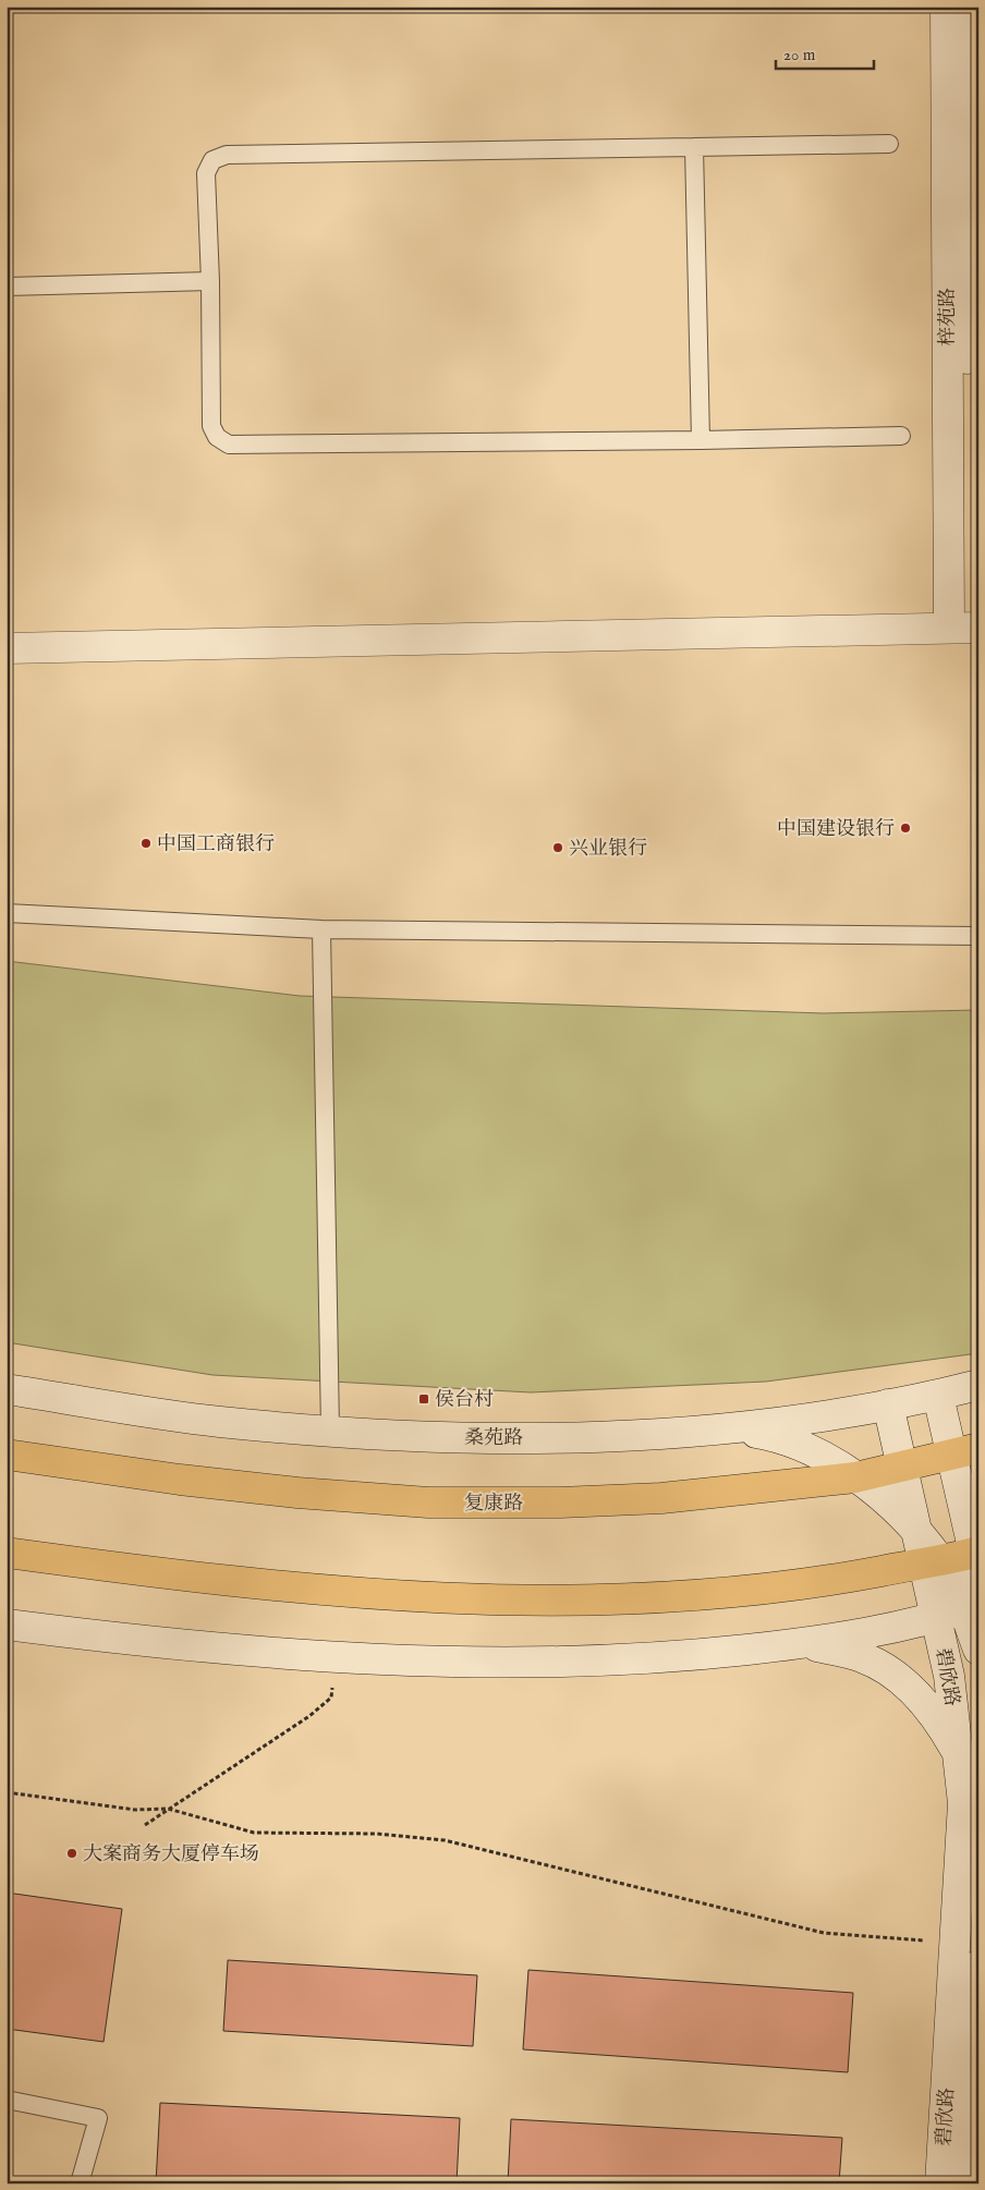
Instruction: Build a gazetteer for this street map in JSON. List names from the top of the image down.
{
  "streets": {
    "highway": ["复康路"],
    "street": ["梓苑路", "桑苑路", "碧欣路"]
  },
  "crossings": [
    ["桑苑路", "碧欣路"],
    ["复康路", "碧欣路"]
  ],
  "places": {
    "other": [
      "中国建设银行",
      "中国工商银行",
      "兴业银行",
      "大案商务大厦停车场"
    ],
    "transit": ["侯台村"]
  },
  "scale_bar": "20 m"
}
